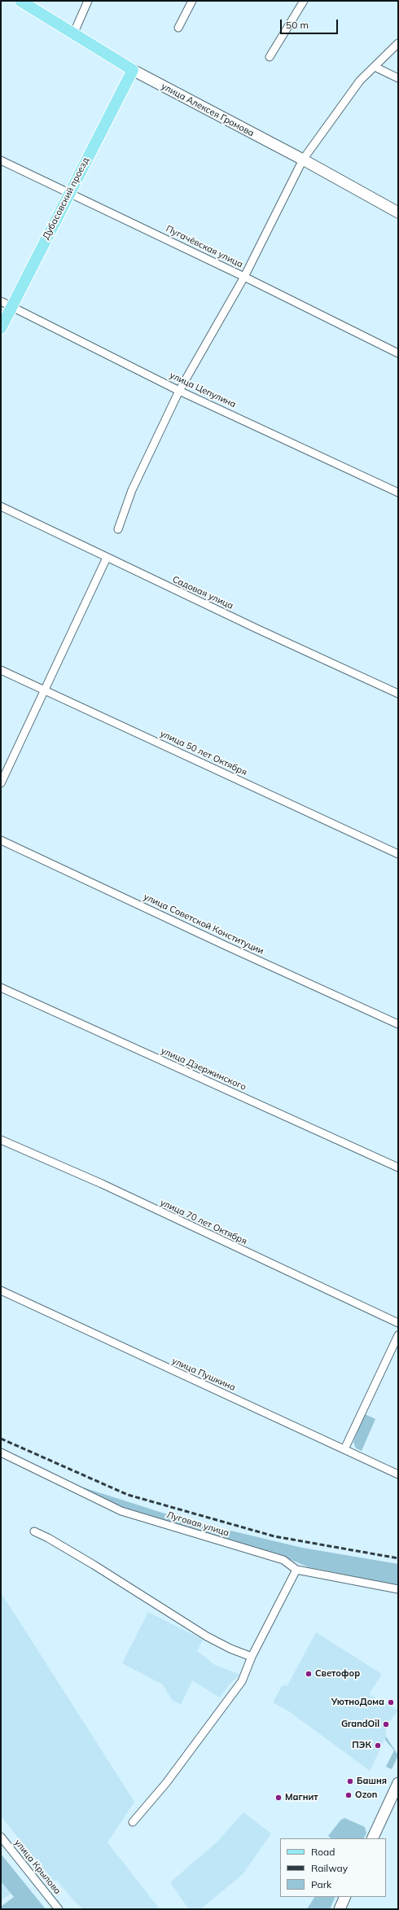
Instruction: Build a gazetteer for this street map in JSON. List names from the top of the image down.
{
  "streets": {
    "main road": ["улица Алексея Громова", "Дубасовский проезд"],
    "street": [
      "Пугачёвская улица",
      "улица Цепулина",
      "Садовая улица",
      "улица 50 лет Октября",
      "улица Советской Конституции",
      "улица Дзержинского",
      "улица 70 лет Октября",
      "улица Пушкина",
      "Луговая улица",
      "улица Крылова"
    ]
  },
  "crossings": [
    ["улица Алексея Громова", "Дубасовский проезд"],
    ["Дубасовский проезд", "Пугачёвская улица"],
    ["Дубасовский проезд", "улица Цепулина"]
  ],
  "places": [
    "Светофор",
    "УютноДома",
    "GrandOil",
    "ПЭК",
    "Башня",
    "Ozon",
    "Магнит"
  ],
  "legend": ["Road", "Railway", "Park"],
  "scale_bar": "50 m"
}
